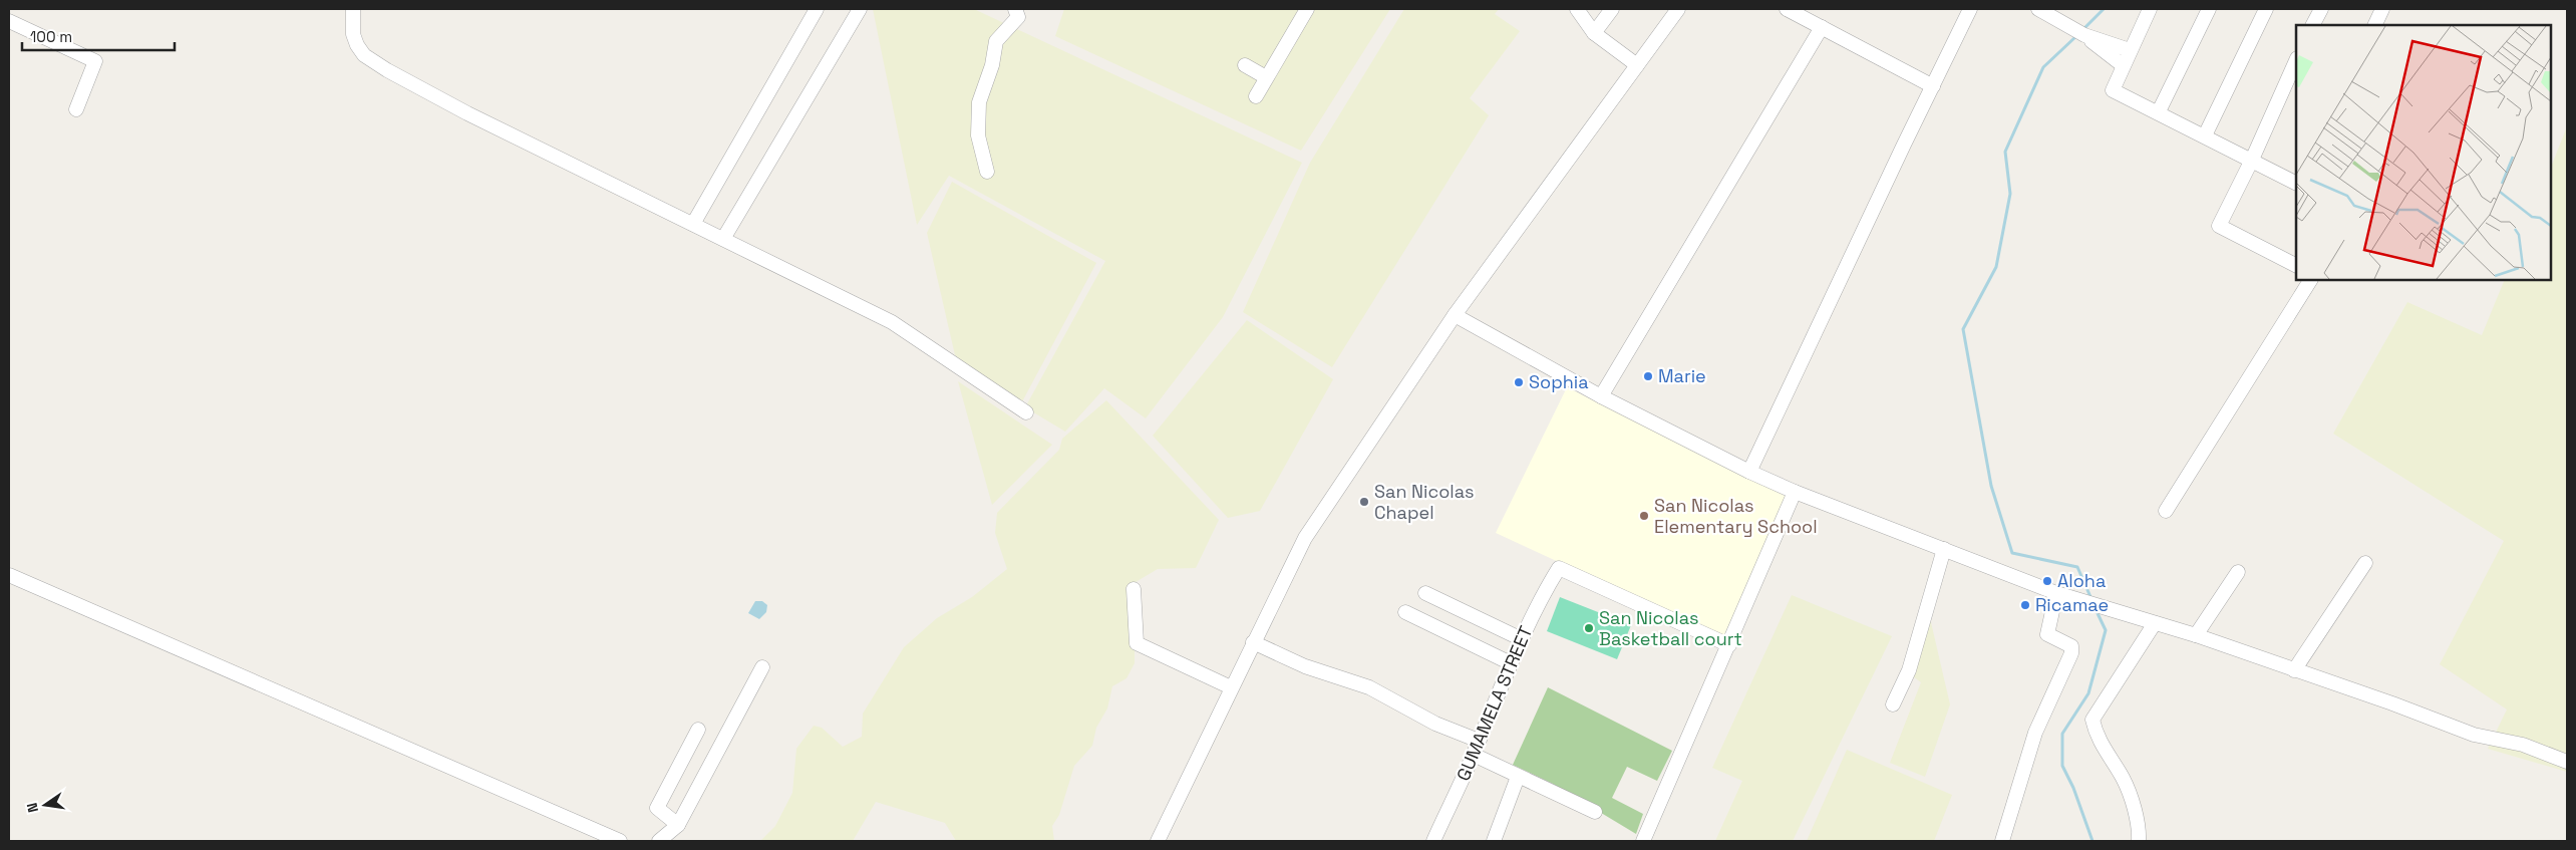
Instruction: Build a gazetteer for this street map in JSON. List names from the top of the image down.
{
  "streets": {
    "street": ["GUMAMELA STREET"]
  },
  "places": [
    "Marie",
    "Sophia",
    "San Nicolas Chapel",
    "San Nicolas Elementary School",
    "Aloha",
    "Ricamae",
    "San Nicolas Basketball court"
  ],
  "scale_bar": "100 m",
  "north": "left"
}
